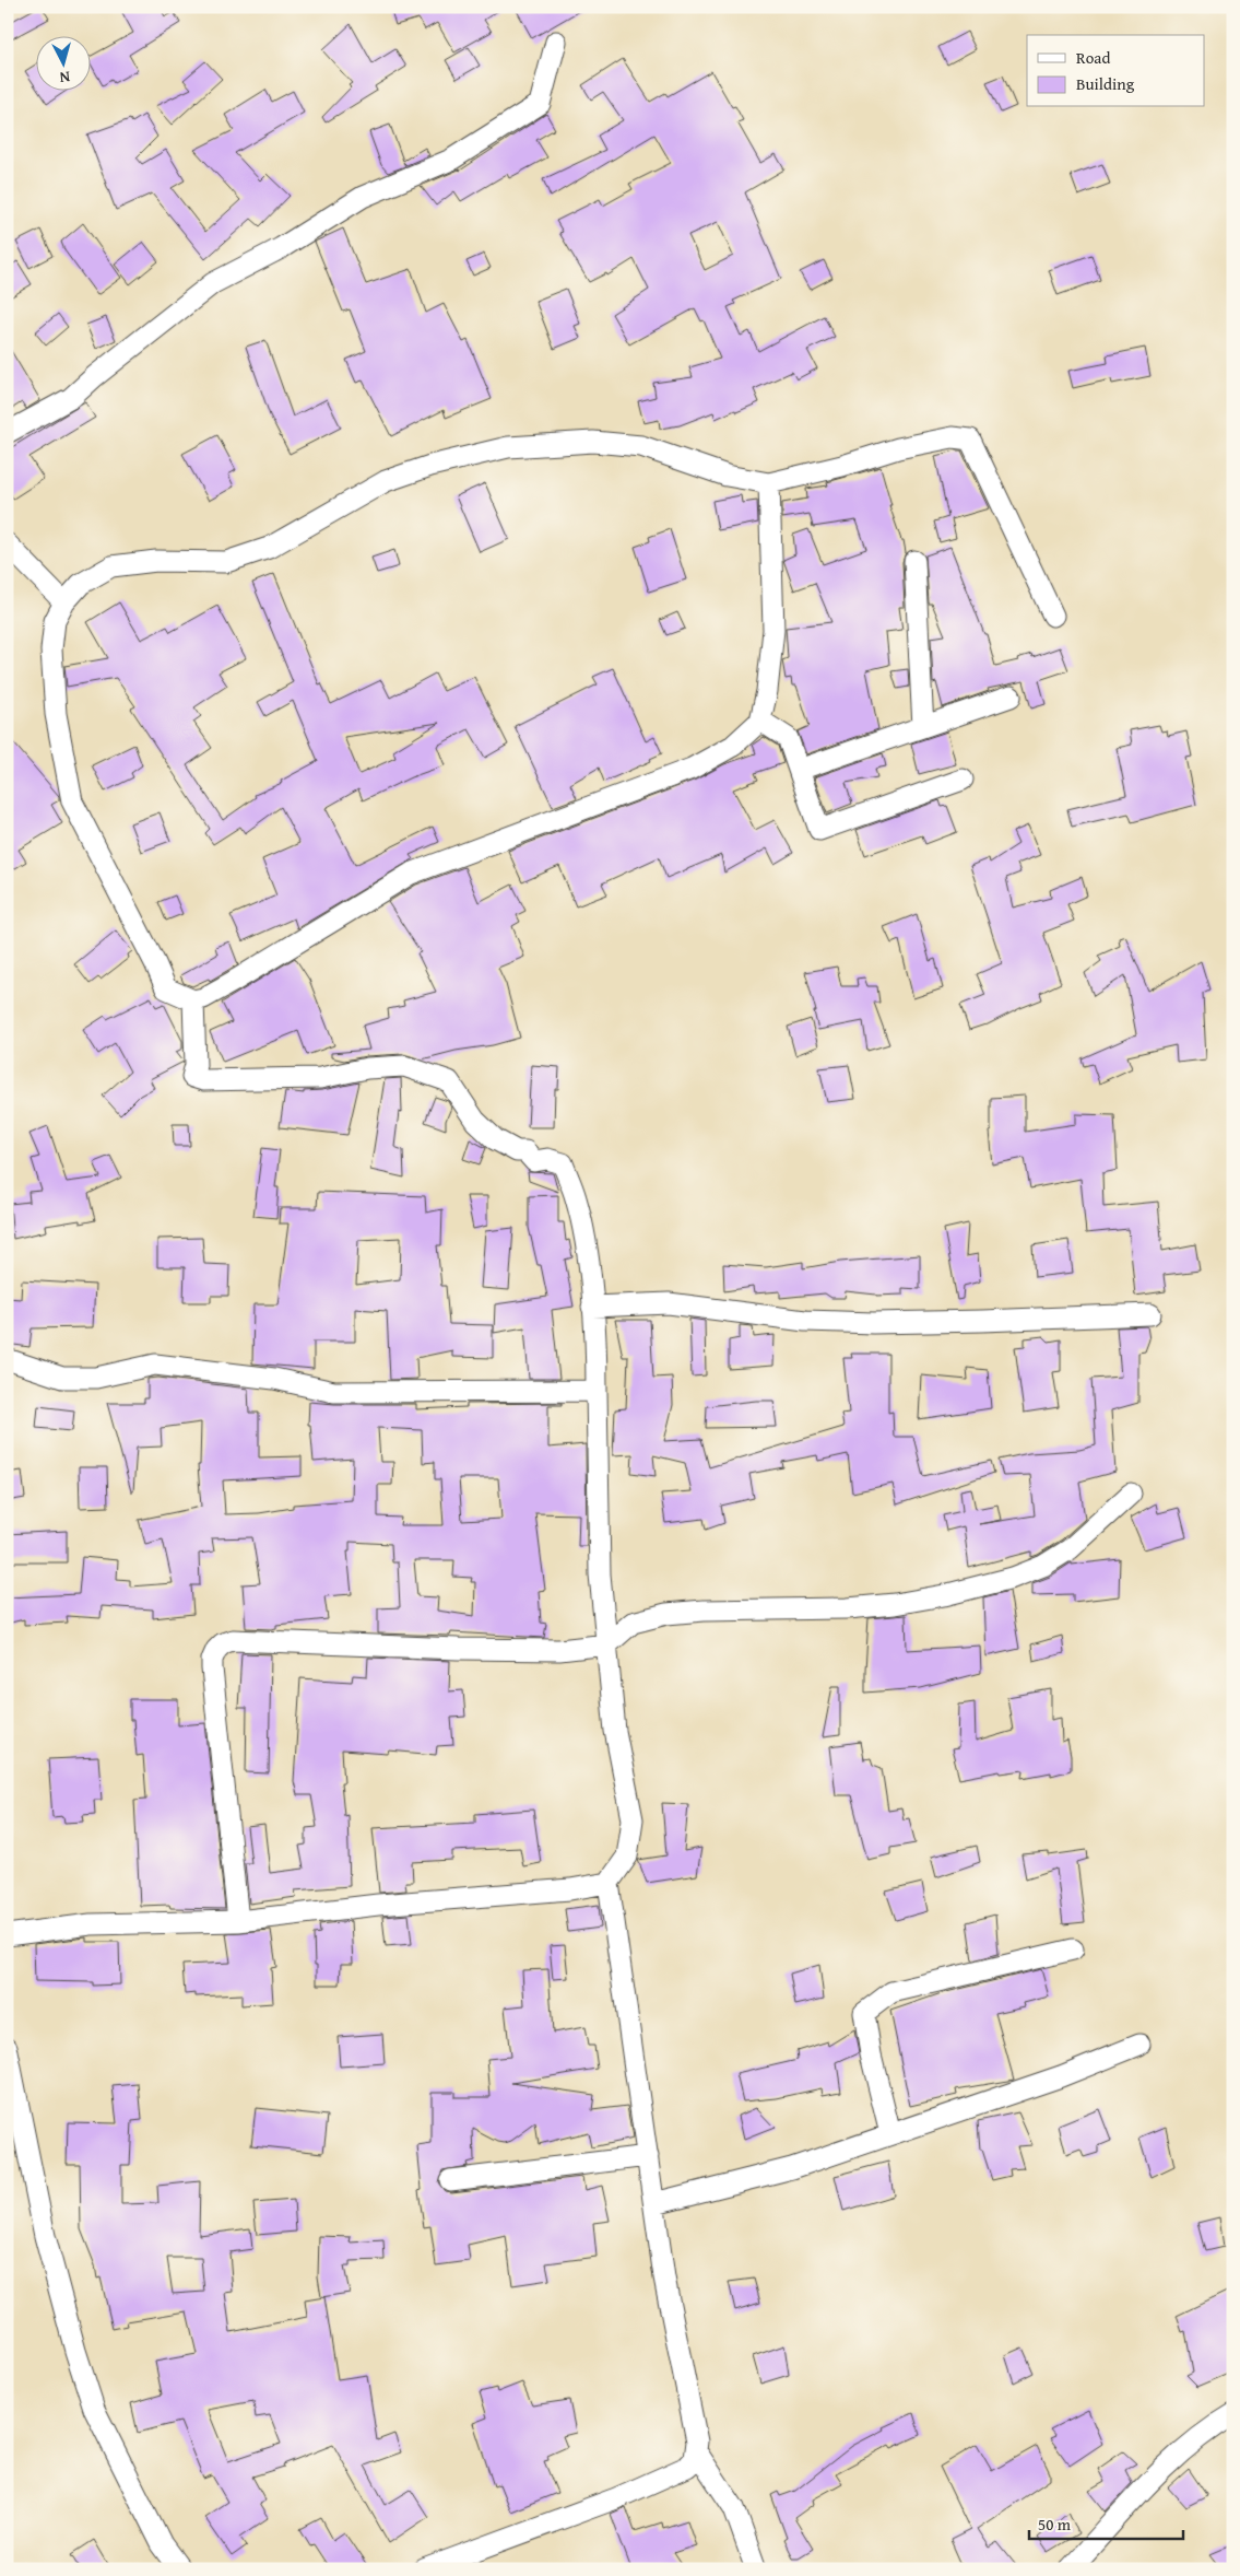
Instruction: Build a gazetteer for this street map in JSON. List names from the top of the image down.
{
  "legend": ["Road", "Building"],
  "scale_bar": "50 m",
  "north": "bottom"
}
